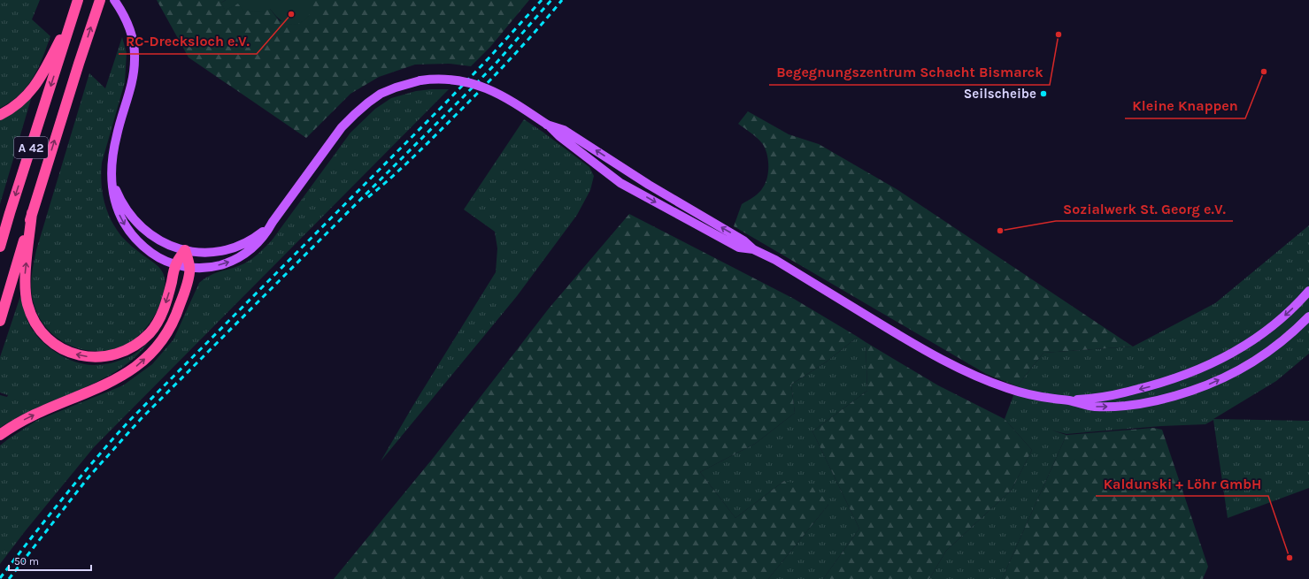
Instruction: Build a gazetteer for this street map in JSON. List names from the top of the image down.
{
  "streets": {
    "highway": ["A 42"]
  },
  "places": [
    "RC-Drecksloch e.V.",
    "Begegnungszentrum Schacht Bismarck",
    "Kleine Knappen",
    "Seilscheibe",
    "Sozialwerk St. Georg e.V.",
    "Kaldunski + Löhr GmbH"
  ],
  "scale_bar": "50 m"
}
